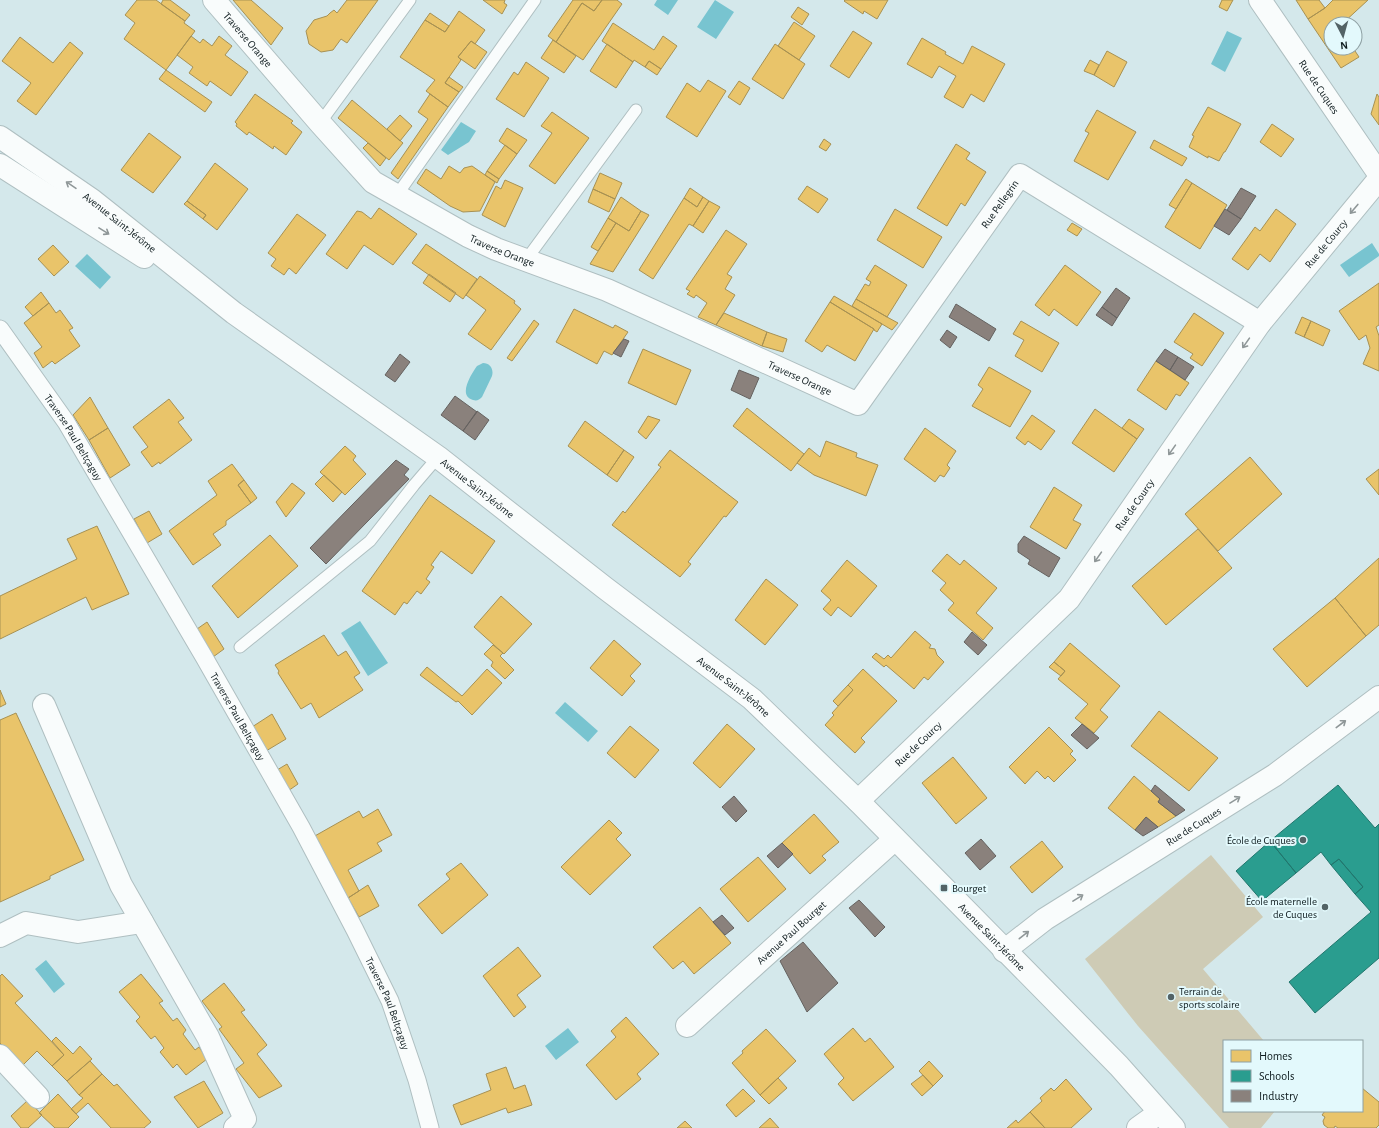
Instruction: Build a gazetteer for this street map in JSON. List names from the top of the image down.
{
  "streets": {
    "street": [
      "Traverse Orange",
      "Rue de Cuques",
      "Rue Pellegrin",
      "Avenue Saint-Jérôme",
      "Rue de Courcy",
      "Traverse Paul Beltçaguy",
      "Avenue Paul Bourget"
    ]
  },
  "crossings": [
    ["Traverse Orange", "Rue Pellegrin"],
    ["Rue de Cuques", "Avenue Saint-Jérôme"],
    ["Rue Pellegrin", "Rue de Courcy"],
    ["Avenue Saint-Jérôme", "Rue de Courcy"],
    ["Avenue Saint-Jérôme", "Avenue Paul Bourget"]
  ],
  "one_way": ["Rue de Cuques", "Rue de Courcy"],
  "places": {
    "other": ["École de Cuques", "École maternelle de Cuques", "Terrain de sports scolaire"],
    "transit": ["Bourget"]
  },
  "legend": ["Homes", "Schools", "Industry"],
  "north": "bottom"
}
